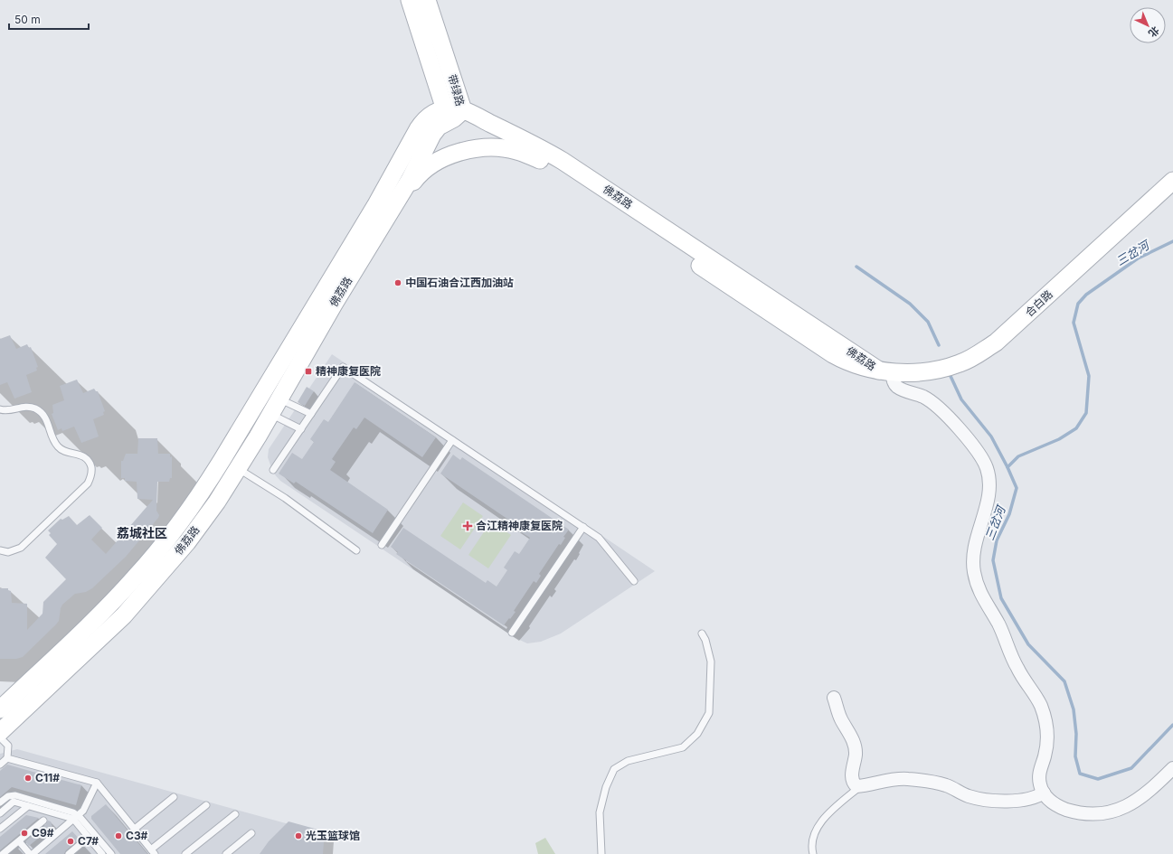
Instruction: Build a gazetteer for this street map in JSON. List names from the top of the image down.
{
  "streets": {
    "main road": ["带绿路", "佛荔路", "合白路"]
  },
  "crossings": [
    ["带绿路", "佛荔路"],
    ["佛荔路", "合白路"]
  ],
  "districts": ["荔城社区"],
  "water": ["三岔河"],
  "places": {
    "other": [
      "中国石油合江西加油站",
      "C11#",
      "C9#",
      "C3#",
      "光玉篮球馆",
      "C7#"
    ],
    "transit": ["精神康复医院"],
    "health": ["合江精神康复医院"]
  },
  "scale_bar": "50 m",
  "north": "bottom right"
}
